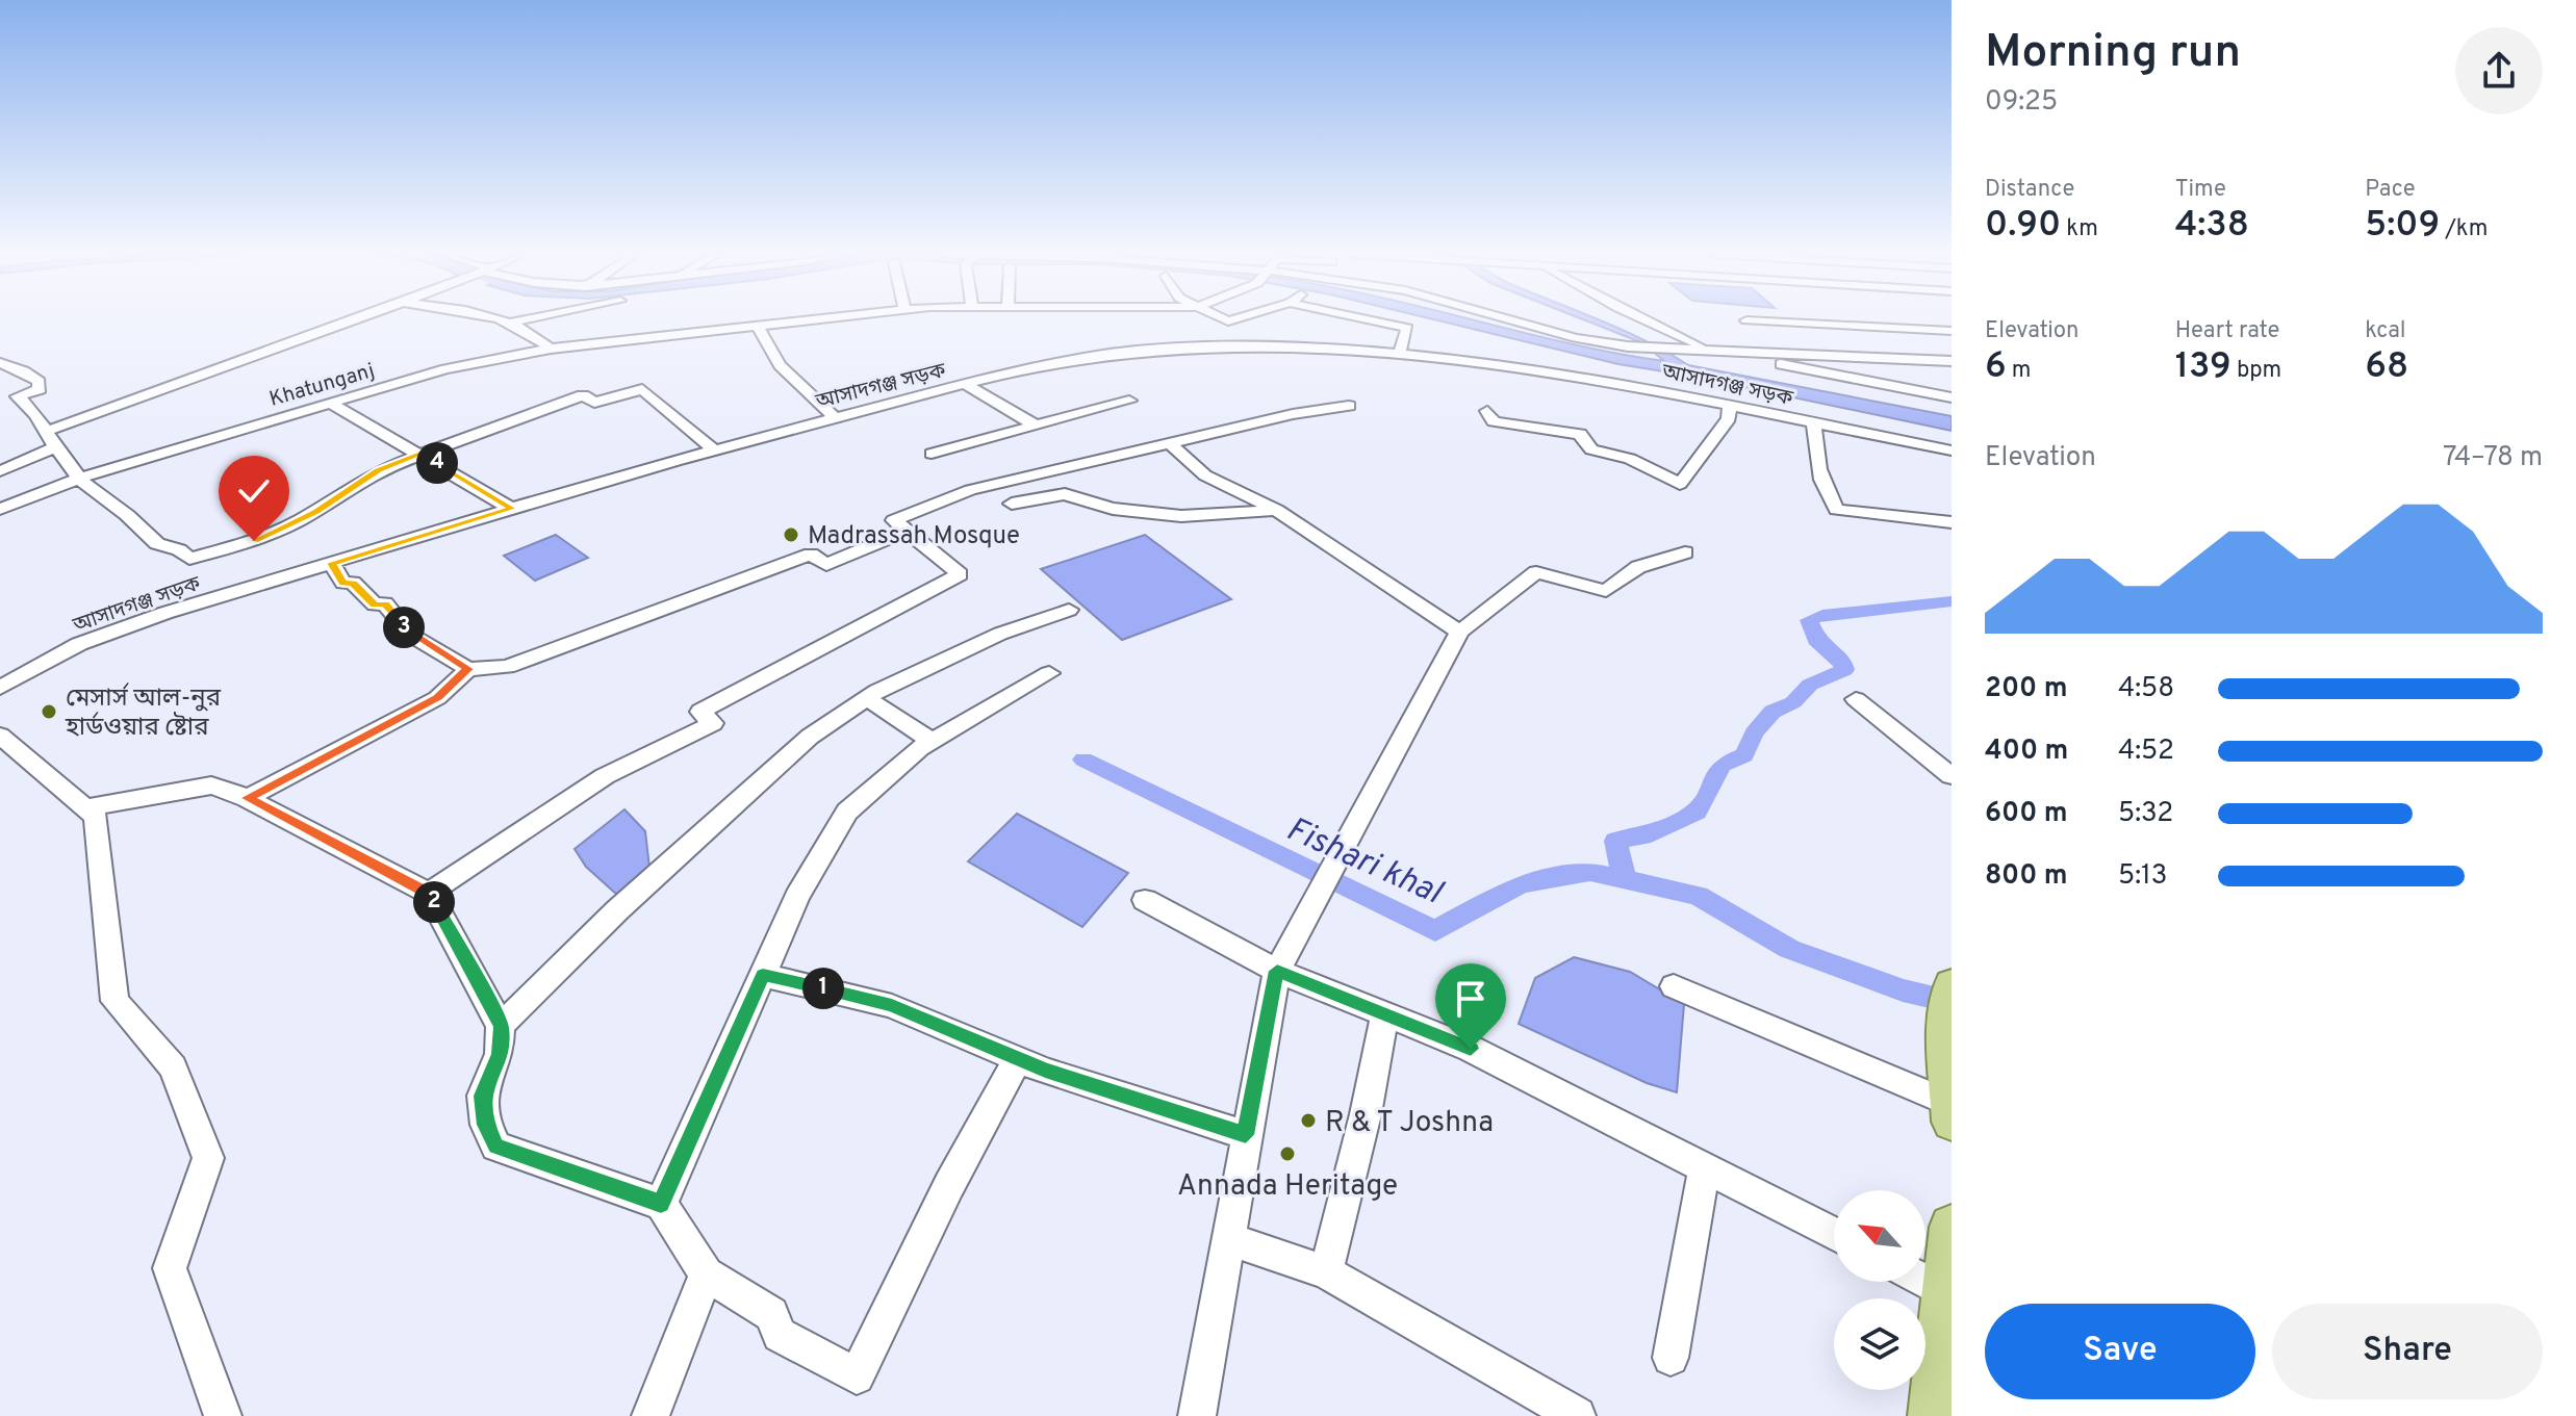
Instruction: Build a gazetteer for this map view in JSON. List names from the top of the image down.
{
  "streets": {
    "street": ["Khatunganj", "আসাদগঞ্জ সড়ক"]
  },
  "water": ["Fishari khal"],
  "places": [
    "Madrassah Mosque",
    "মেসার্স আল-নুর হার্ডওয়ার ষ্টোর",
    "R & T Joshna",
    "Annada Heritage"
  ],
  "north": "top left",
  "page": {
    "heading": ["Morning run", "09:25"],
    "stats": [
      ["Distance", "0.90 km"],
      ["Time", "4:38"],
      ["Pace", "5:09 /km"],
      ["Elevation", "6 m"],
      ["Heart rate", "139 bpm"],
      ["kcal", "68"]
    ],
    "chart": ["Elevation", "74–78 m"],
    "pins": [
      "4",
      "3",
      "2",
      "1"
    ],
    "list": [
      {
        "name": "200 m",
        "note": "4:58"
      },
      {
        "name": "400 m",
        "note": "4:52"
      },
      {
        "name": "600 m",
        "note": "5:32"
      },
      {
        "name": "800 m",
        "note": "5:13"
      }
    ],
    "buttons": ["Save", "Share"]
  }
}
